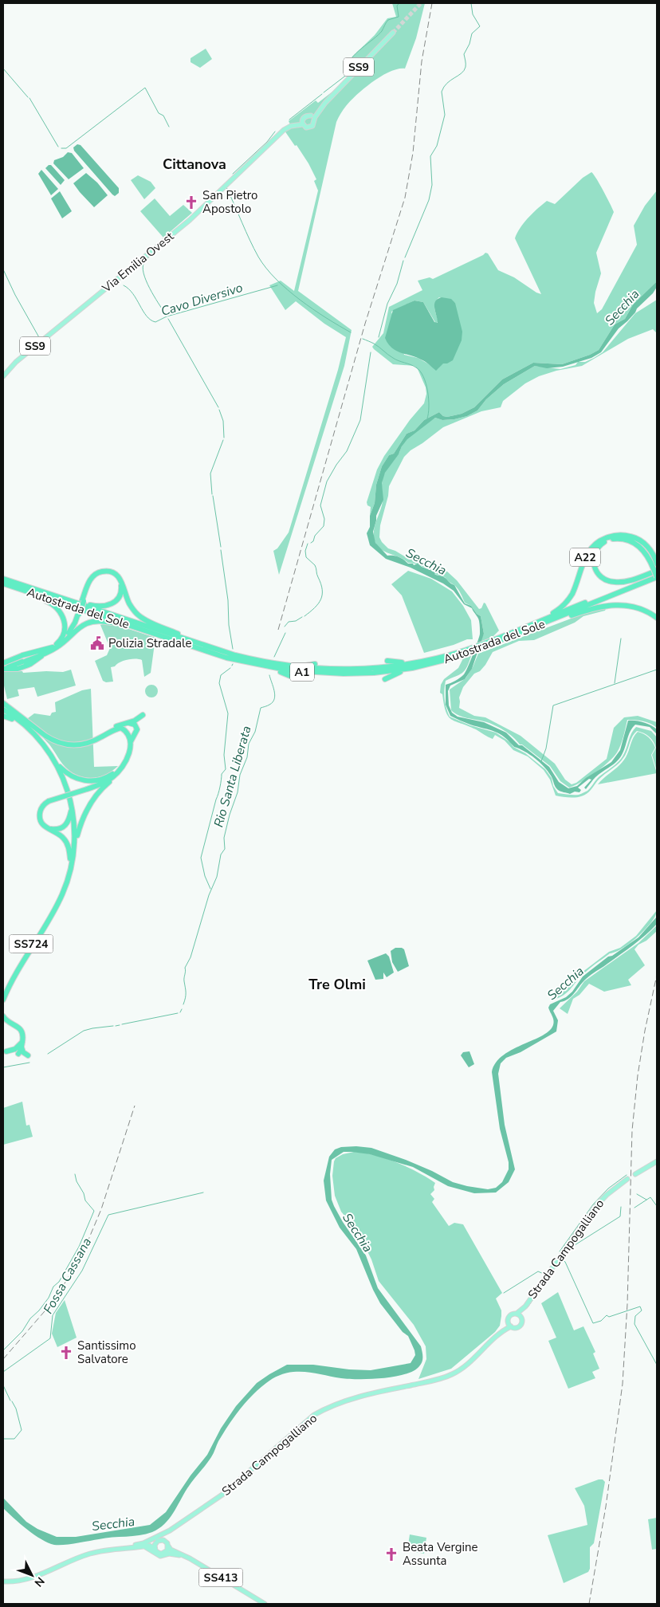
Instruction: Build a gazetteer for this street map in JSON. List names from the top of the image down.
{
  "streets": {
    "highway": [
      "A22",
      "Autostrada del Sole",
      "A1",
      "SS724"
    ],
    "main road": [
      "SS9",
      "Via Emilia Ovest",
      "Strada Campogalliano",
      "SS413"
    ]
  },
  "crossings": [
    ["SS9", "Via Emilia Ovest"],
    ["A22", "Autostrada del Sole"],
    ["Autostrada del Sole", "A1"],
    ["Strada Campogalliano", "SS413"]
  ],
  "districts": ["Cittanova", "Tre Olmi"],
  "water": [
    "Cavo Diversivo",
    "Secchia",
    "Rio Santa Liberata",
    "Fossa Cassana"
  ],
  "places": {
    "church": ["San Pietro Apostolo", "Santissimo Salvatore", "Beata Vergine Assunta"],
    "public building": ["Polizia Stradale"]
  },
  "north": "bottom right"
}
